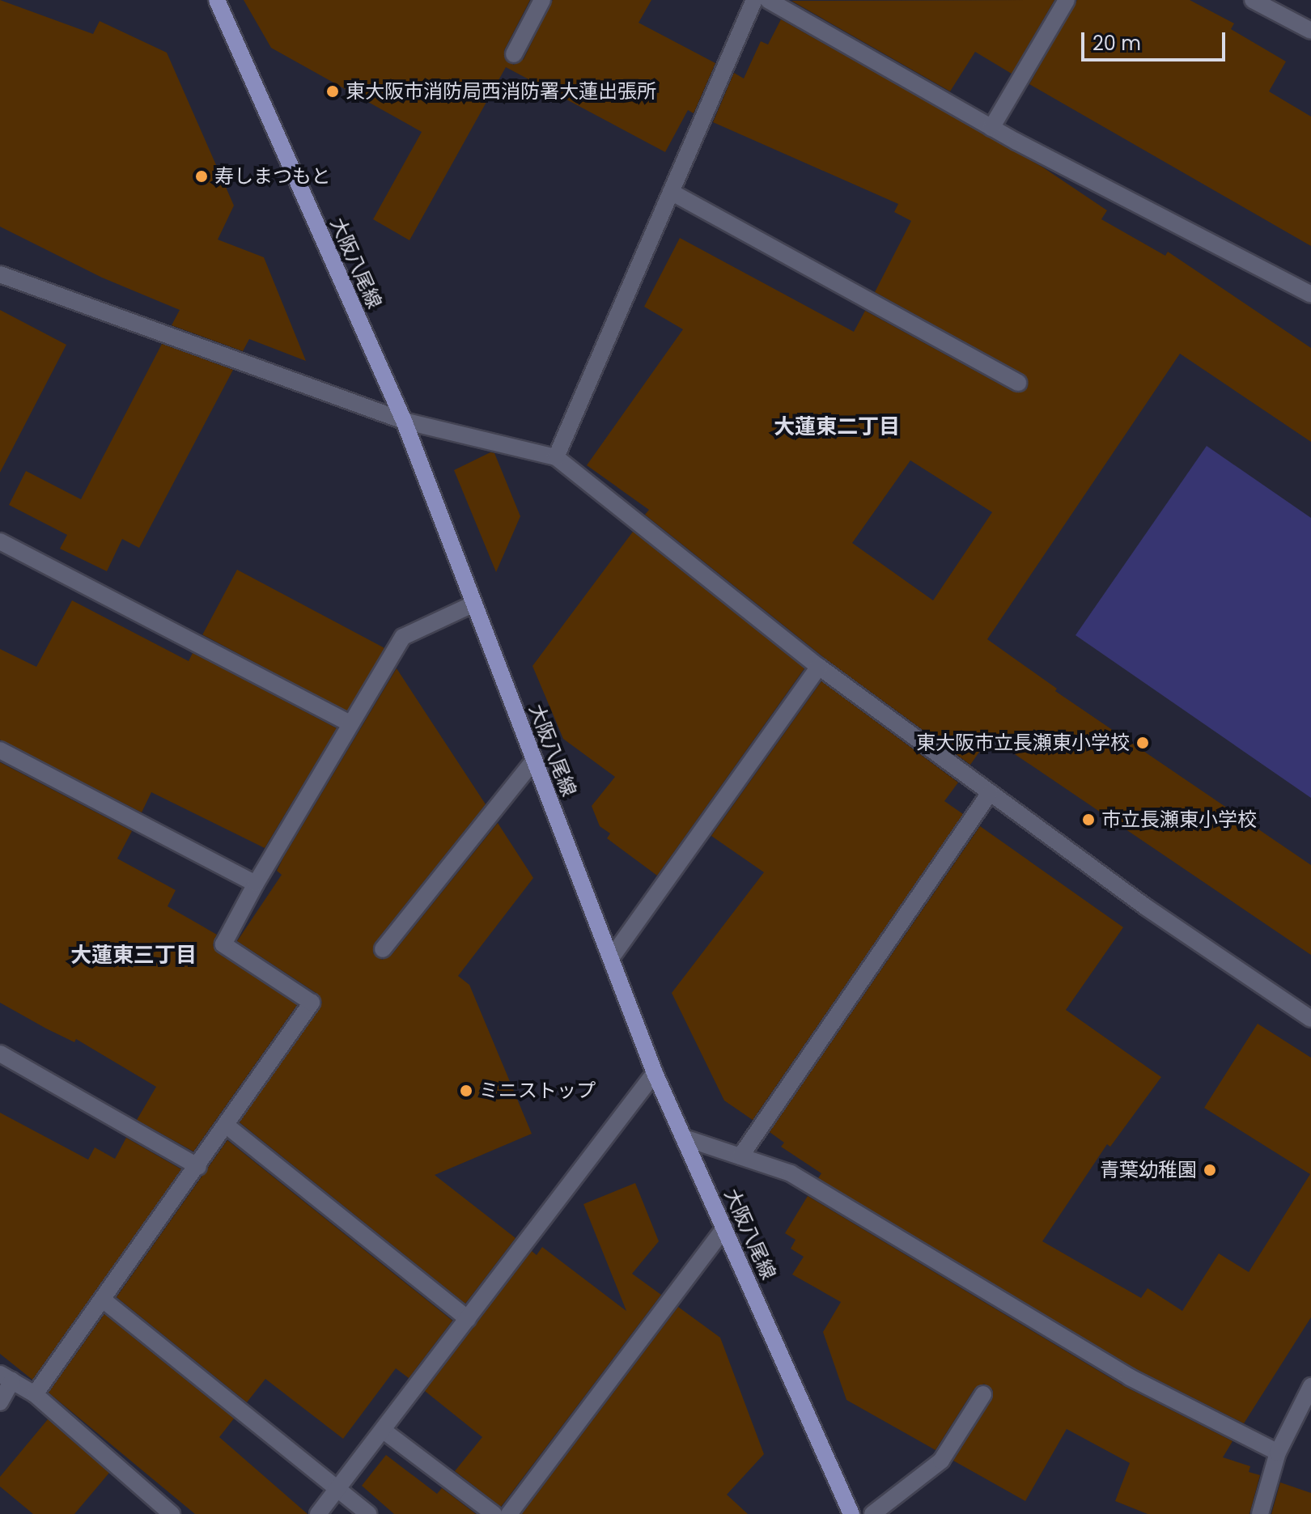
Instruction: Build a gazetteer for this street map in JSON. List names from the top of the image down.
{
  "streets": {
    "main road": ["大阪八尾線"]
  },
  "districts": ["大蓮東二丁目", "大蓮東三丁目"],
  "places": [
    "東大阪市消防局西消防署大蓮出張所",
    "寿しまつもと",
    "東大阪市立長瀬東小学校",
    "市立長瀬東小学校",
    "ミニストップ",
    "青葉幼稚園"
  ],
  "scale_bar": "20 m"
}
